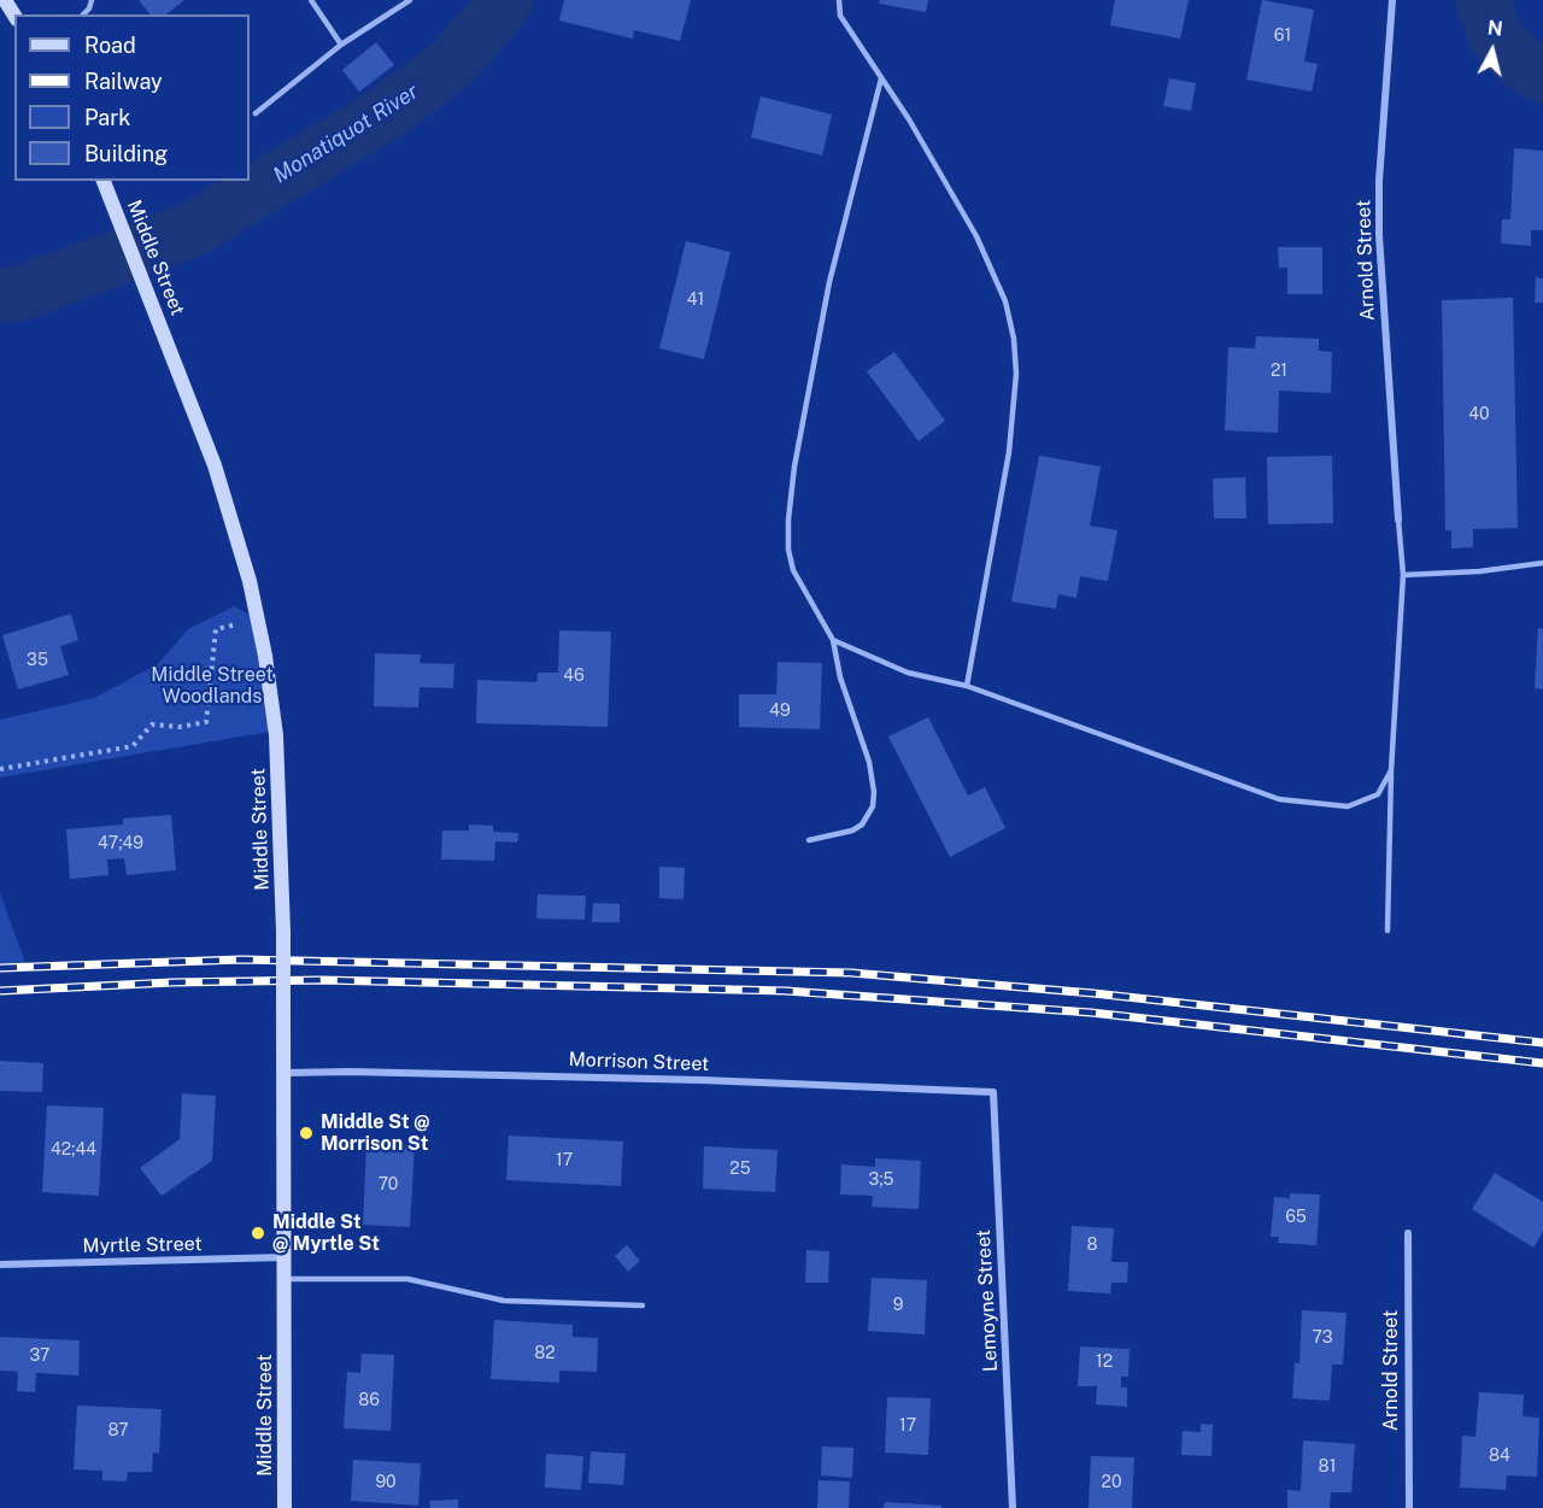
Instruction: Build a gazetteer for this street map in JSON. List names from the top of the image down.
{
  "streets": {
    "street": [
      "Middle Street",
      "Arnold Street",
      "Morrison Street",
      "Myrtle Street",
      "Lemoyne Street"
    ]
  },
  "crossings": [
    ["Middle Street", "Morrison Street"],
    ["Middle Street", "Myrtle Street"],
    ["Morrison Street", "Lemoyne Street"]
  ],
  "water": ["Monatiquot River"],
  "parks": ["Middle Street Woodlands"],
  "places": ["Middle St @ Morrison St", "Middle St @ Myrtle St"],
  "house_numbers": [
    "61",
    "41",
    "21",
    "40",
    "35",
    "46",
    "49",
    "47;49",
    "42;44",
    "17",
    "25",
    "3;5",
    "70",
    "65",
    "8",
    "9",
    "73",
    "82",
    "37",
    "12",
    "86",
    "17",
    "87",
    "84",
    "81",
    "90",
    "20"
  ],
  "legend": [
    "Road",
    "Railway",
    "Park",
    "Building"
  ],
  "north": "top"
}
